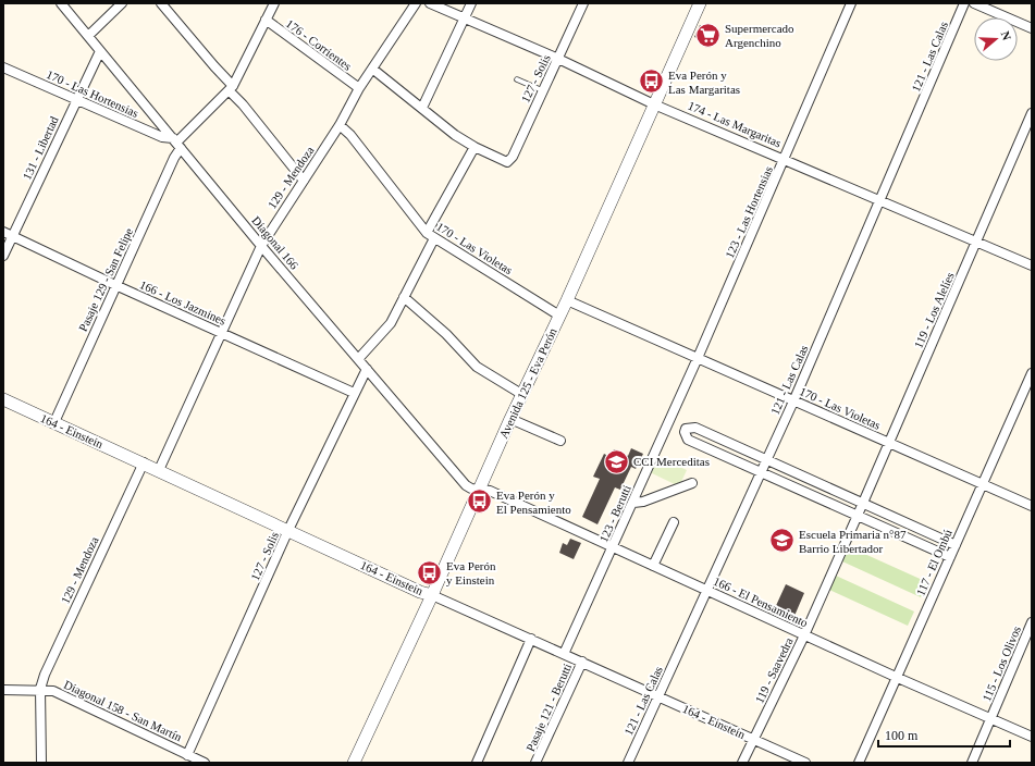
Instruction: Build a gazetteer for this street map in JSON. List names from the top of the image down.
{
  "streets": {
    "street": [
      "176 - Corrientes",
      "121 - Las Calas",
      "127 - Solis",
      "170 - Las Hortensias",
      "174 - Las Margaritas",
      "131 - Libertad",
      "129 - Mendoza",
      "123 - Las Hortensias",
      "Diagonal 166",
      "170 - Las Violetas",
      "Pasaje 129 - San Felipe",
      "166 - Los Jazmines",
      "119 - Los Alelíes",
      "Avenida 125 - Eva Perón",
      "164 - Einstein",
      "123 - Berutti",
      "117 - El Ombú",
      "166 - El Pensamiento",
      "115 - Los Olivos",
      "119 - Saavedra",
      "Pasaje 121 - Berutti",
      "Diagonal 158 - San Martín"
    ]
  },
  "crossings": [
    ["176 - Corrientes", "129 - Mendoza"],
    ["176 - Corrientes", "Pasaje 129 - San Felipe"],
    ["121 - Las Calas", "174 - Las Margaritas"],
    ["121 - Las Calas", "170 - Las Violetas"],
    ["121 - Las Calas", "164 - Einstein"],
    ["121 - Las Calas", "166 - El Pensamiento"],
    ["127 - Solis", "174 - Las Margaritas"],
    ["127 - Solis", "Diagonal 166"],
    ["127 - Solis", "166 - Los Jazmines"],
    ["127 - Solis", "164 - Einstein"],
    ["127 - Solis", "Diagonal 158 - San Martín"],
    ["170 - Las Hortensias", "131 - Libertad"],
    ["170 - Las Hortensias", "Diagonal 166"],
    ["170 - Las Hortensias", "Pasaje 129 - San Felipe"],
    ["174 - Las Margaritas", "123 - Las Hortensias"],
    ["174 - Las Margaritas", "119 - Los Alelíes"],
    ["174 - Las Margaritas", "Avenida 125 - Eva Perón"],
    ["131 - Libertad", "Diagonal 166"],
    ["131 - Libertad", "166 - Los Jazmines"],
    ["129 - Mendoza", "Diagonal 166"],
    ["129 - Mendoza", "170 - Las Violetas"],
    ["129 - Mendoza", "166 - Los Jazmines"],
    ["129 - Mendoza", "164 - Einstein"],
    ["129 - Mendoza", "Diagonal 158 - San Martín"],
    ["123 - Las Hortensias", "170 - Las Violetas"],
    ["123 - Las Hortensias", "123 - Berutti"],
    ["Diagonal 166", "Pasaje 129 - San Felipe"],
    ["Diagonal 166", "Avenida 125 - Eva Perón"],
    ["Diagonal 166", "166 - El Pensamiento"],
    ["170 - Las Violetas", "119 - Los Alelíes"],
    ["170 - Las Violetas", "Avenida 125 - Eva Perón"],
    ["170 - Las Violetas", "123 - Berutti"],
    ["170 - Las Violetas", "117 - El Ombú"],
    ["Pasaje 129 - San Felipe", "166 - Los Jazmines"],
    ["Pasaje 129 - San Felipe", "164 - Einstein"],
    ["119 - Los Alelíes", "119 - Saavedra"],
    ["Avenida 125 - Eva Perón", "164 - Einstein"],
    ["Avenida 125 - Eva Perón", "166 - El Pensamiento"],
    ["164 - Einstein", "123 - Berutti"],
    ["164 - Einstein", "119 - Saavedra"],
    ["164 - Einstein", "Pasaje 121 - Berutti"],
    ["123 - Berutti", "166 - El Pensamiento"],
    ["117 - El Ombú", "166 - El Pensamiento"],
    ["166 - El Pensamiento", "115 - Los Olivos"],
    ["166 - El Pensamiento", "119 - Saavedra"]
  ],
  "places": {
    "supermarket": ["Supermercado Argenchino"],
    "bus stop": ["Eva Perón y Las Margaritas", "Eva Perón y El Pensamiento", "Eva Perón y Einstein"],
    "school or university": ["CCI Merceditas", "Escuela Primaria n°87 Barrio Libertador"]
  },
  "scale_bar": "100 m",
  "north": "right"
}
